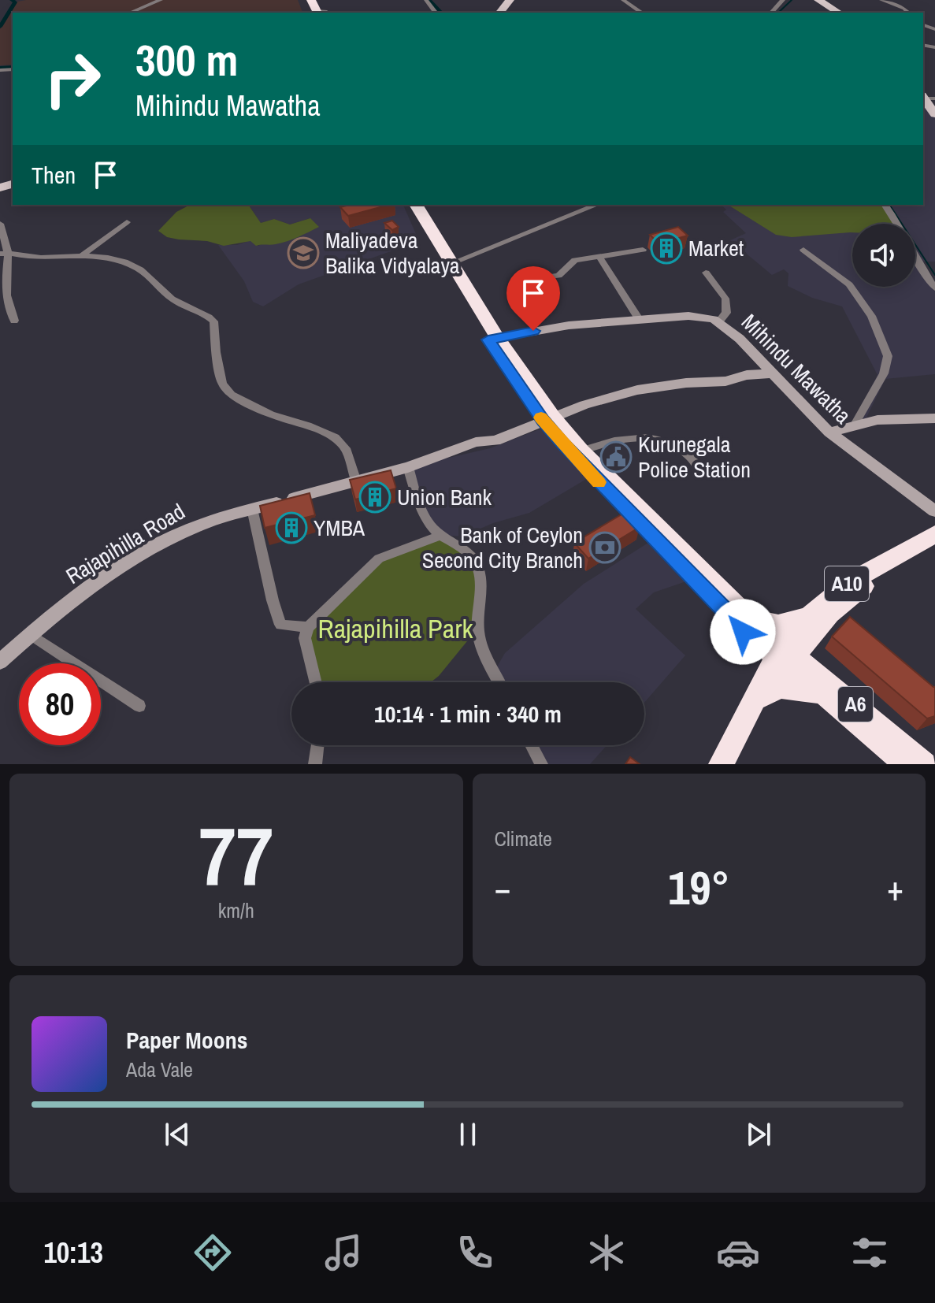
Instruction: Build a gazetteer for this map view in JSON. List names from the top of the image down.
{
  "streets": {
    "highway": ["A10", "A6"],
    "street": ["Mihindu Mawatha", "Rajapihilla Road"]
  },
  "crossings": [
    ["Mihindu Mawatha", "Rajapihilla Road"],
    ["Mihindu Mawatha", "A6"],
    ["Rajapihilla Road", "A6"],
    ["A10", "A6"]
  ],
  "parks": ["Rajapihilla Park"],
  "places": {
    "building": ["Market", "Union Bank", "YMBA"],
    "school or university": ["Maliyadeva Balika Vidyalaya"],
    "public building": ["Kurunegala Police Station"],
    "bank": ["Bank of Ceylon Second City Branch"]
  },
  "page": {
    "turn": ["300 m", "Mihindu Mawatha"],
    "then": "Then",
    "limit": "80",
    "trip": "10:14 · 1 min · 340 m",
    "tile": [
      ["77", "km/h"],
      "Climate"
    ],
    "heat": ["−", "19°", "+"],
    "song": ["Paper Moons", "Ada Vale"],
    "tabs": "10:13"
  }
}
